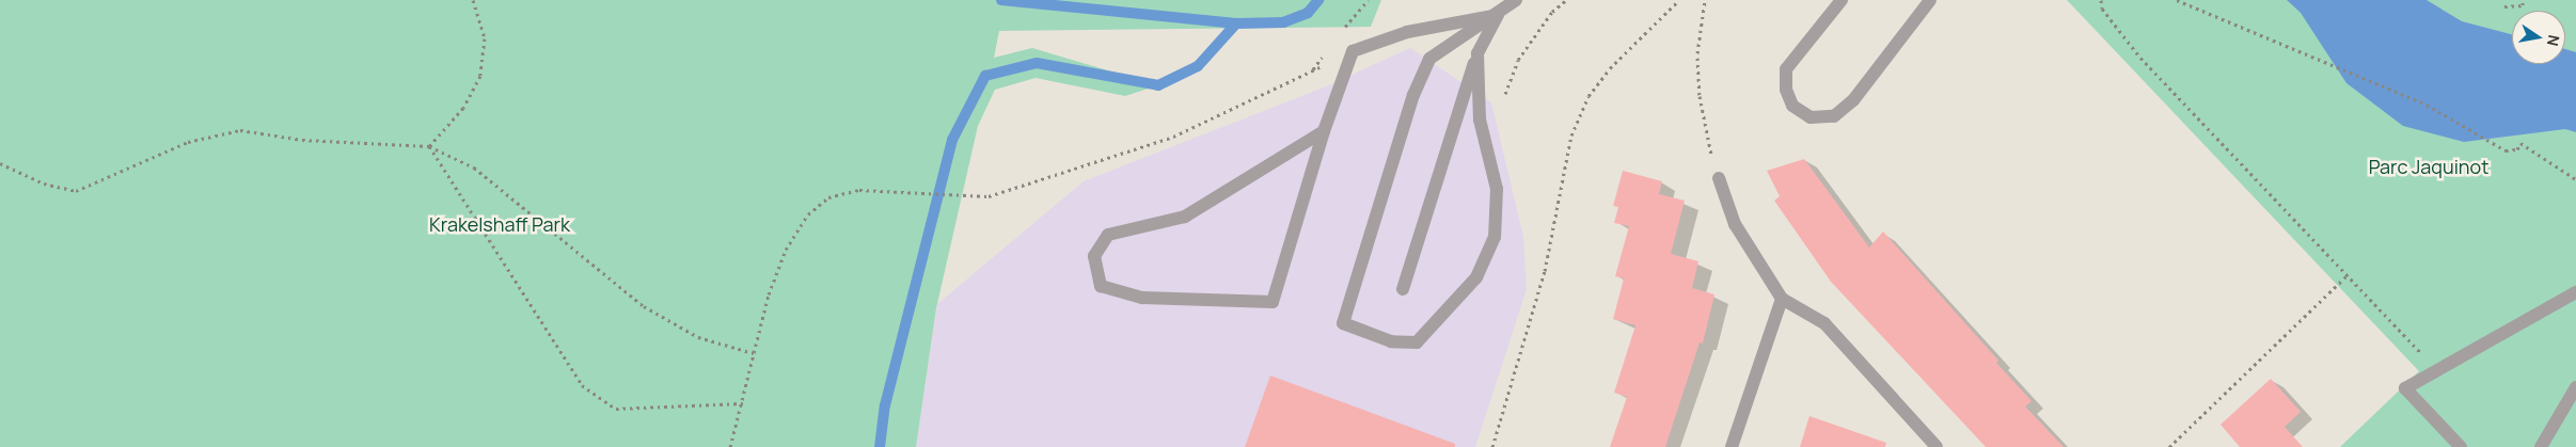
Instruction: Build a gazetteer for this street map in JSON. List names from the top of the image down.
{
  "parks": ["Parc Jaquinot", "Krakelshaff Park"],
  "north": "right"
}
